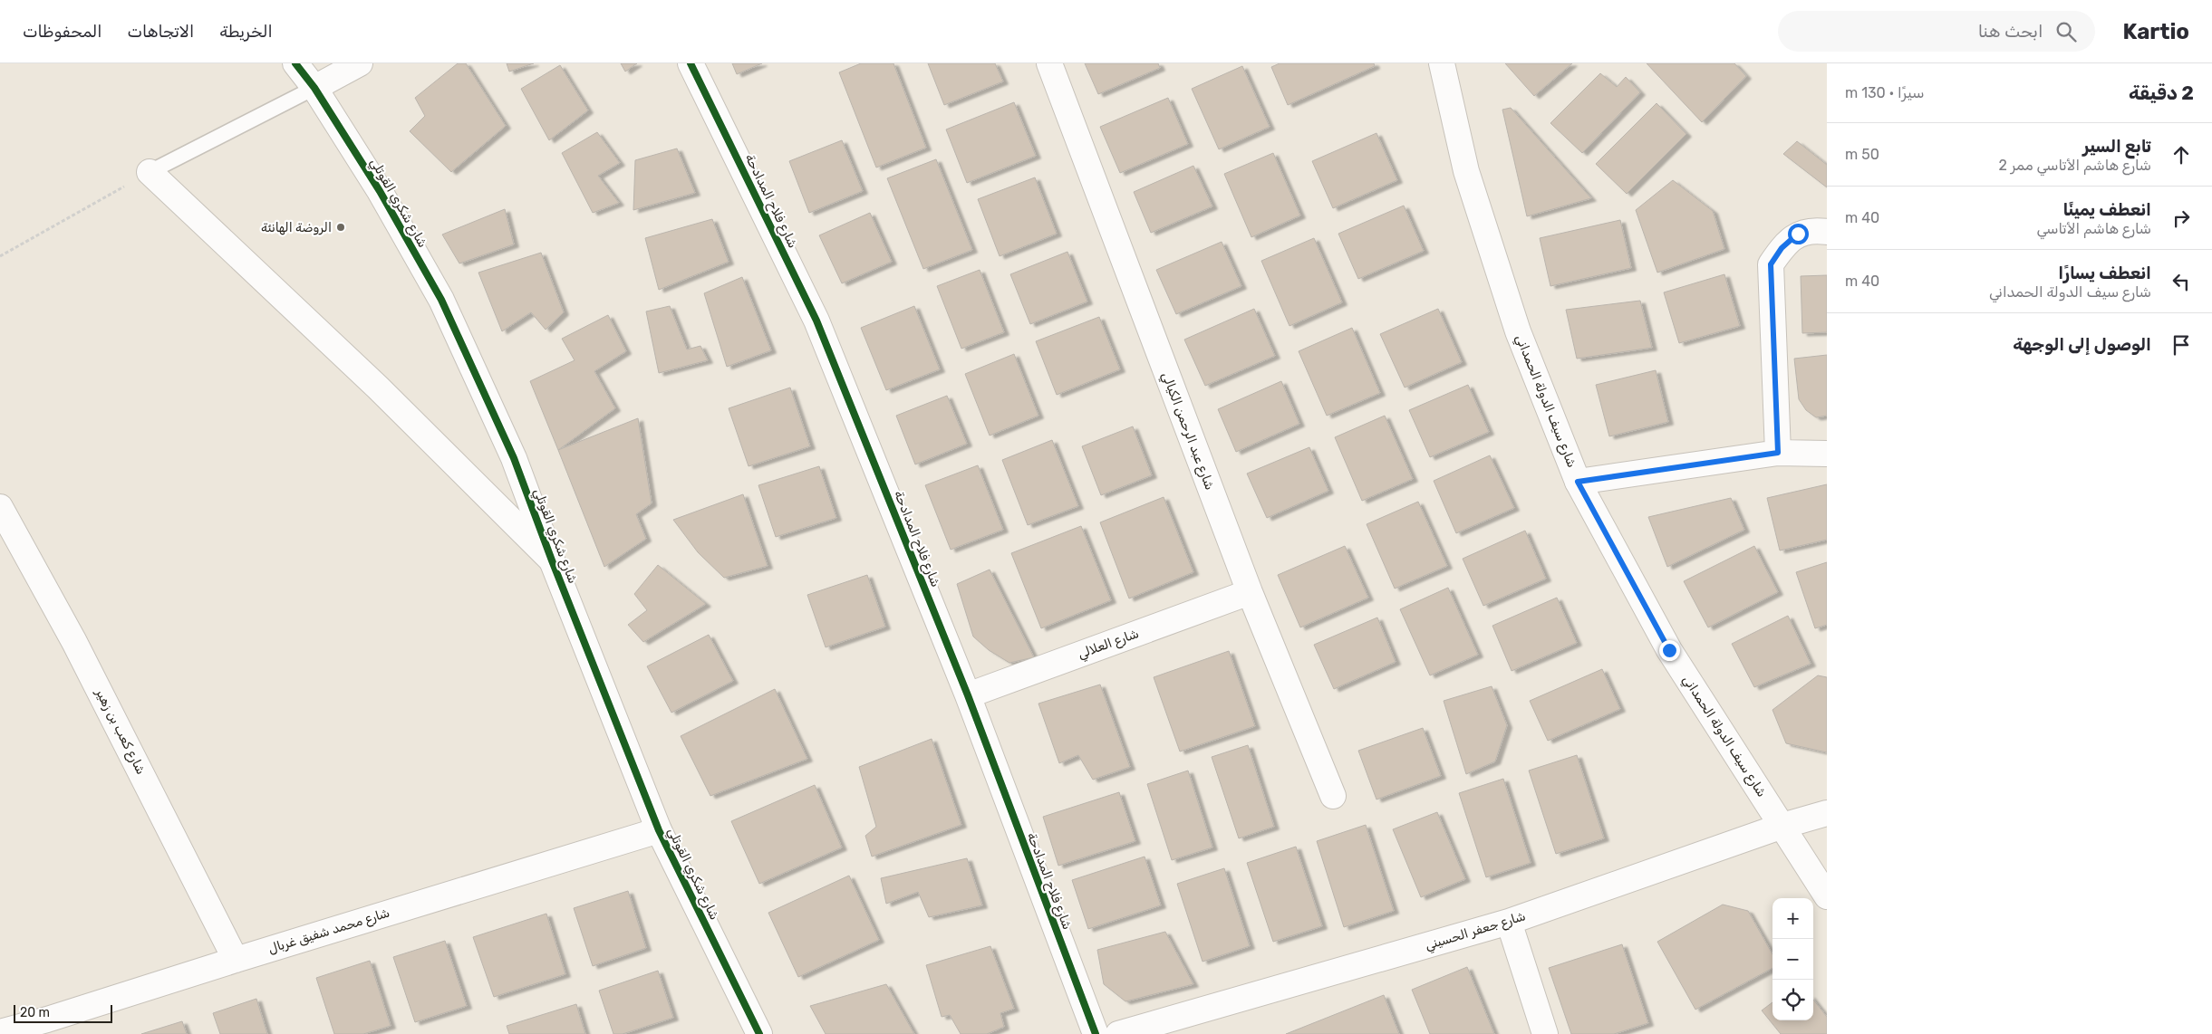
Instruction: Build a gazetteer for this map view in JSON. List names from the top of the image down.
{
  "streets": {
    "street": [
      "شارع فلاح المدادحة",
      "شارع شكري القوتلي",
      "شارع سيف الدولة الحمداني",
      "شارع عبد الرحمن الكيالي",
      "شارع العلالي",
      "شارع كعب بن زهير",
      "شارع محمد شفيق غربال",
      "شارع جعفر الحسيني"
    ]
  },
  "crossings": [
    ["شارع فلاح المدادحة", "شارع العلالي"],
    ["شارع شكري القوتلي", "شارع محمد شفيق غربال"],
    ["شارع سيف الدولة الحمداني", "شارع جعفر الحسيني"],
    ["شارع عبد الرحمن الكيالي", "شارع العلالي"],
    ["شارع كعب بن زهير", "شارع محمد شفيق غربال"]
  ],
  "places": ["الروضة الهانئة"],
  "scale_bar": "20 m",
  "page": {
    "header": "Kartio",
    "search": "ابحث هنا",
    "nav": ["الخريطة", "الاتجاهات", "المحفوظات"],
    "heading": ["2 دقيقة", "سيرًا · 130 m"],
    "list": [
      ["تابع السير", "شارع هاشم الأتاسي ممر 2", "50 m"],
      ["انعطف يمينًا", "شارع هاشم الأتاسي", "40 m"],
      ["انعطف يسارًا", "شارع سيف الدولة الحمداني", "40 m"],
      "الوصول إلى الوجهة"
    ],
    "map_buttons": ["+", "−"],
    "scale": "20 m"
  }
}
